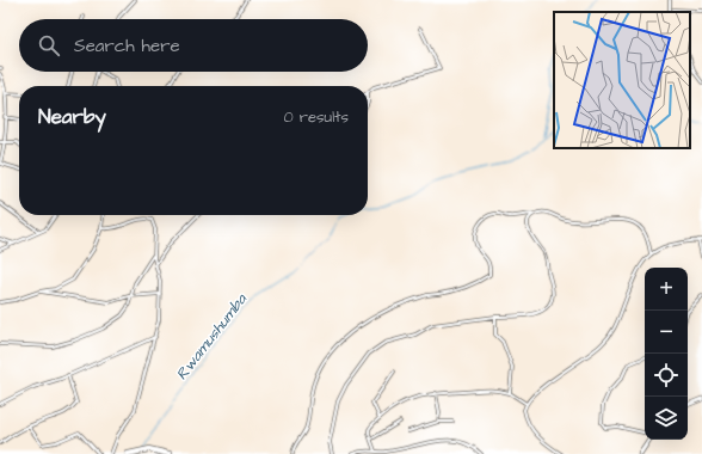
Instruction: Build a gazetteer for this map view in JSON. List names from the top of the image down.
{
  "water": ["Rwamushumba"],
  "page": {
    "search": "Search here",
    "heading": ["Nearby", "0 results"],
    "map_buttons": ["+", "−"]
  }
}
